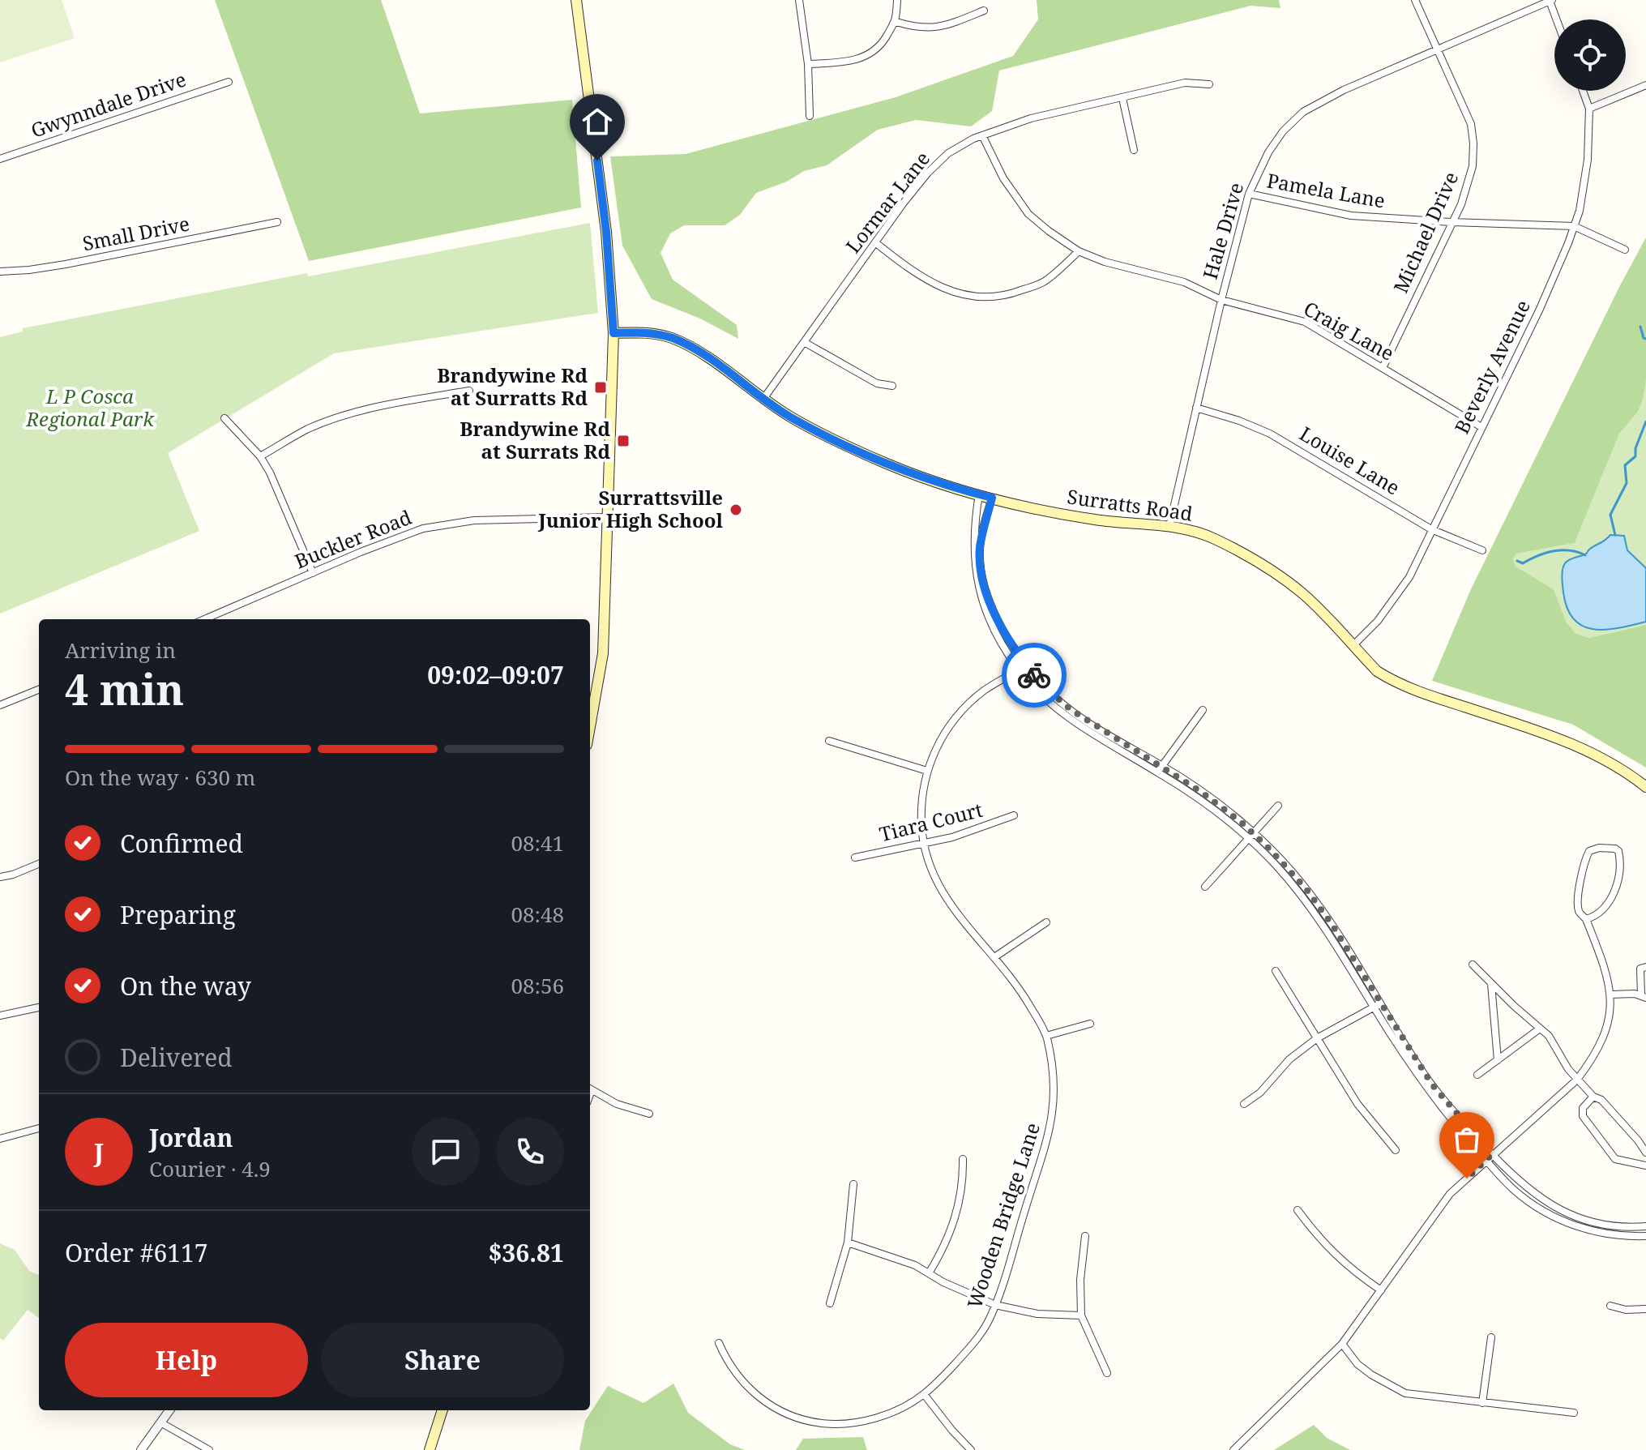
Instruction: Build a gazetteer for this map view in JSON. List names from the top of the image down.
{
  "streets": {
    "main road": ["Surratts Road"],
    "street": [
      "Gwynndale Drive",
      "Pamela Lane",
      "Lormar Lane",
      "Hale Drive",
      "Michael Drive",
      "Small Drive",
      "Craig Lane",
      "Beverly Avenue",
      "Louise Lane",
      "Buckler Road",
      "Tiara Court",
      "Wooden Bridge Lane"
    ]
  },
  "crossings": [
    ["Pamela Lane", "Hale Drive"],
    ["Pamela Lane", "Michael Drive"],
    ["Pamela Lane", "Beverly Avenue"],
    ["Lormar Lane", "Craig Lane"],
    ["Lormar Lane", "Surratts Road"],
    ["Hale Drive", "Michael Drive"],
    ["Hale Drive", "Craig Lane"],
    ["Hale Drive", "Louise Lane"],
    ["Hale Drive", "Surratts Road"],
    ["Michael Drive", "Craig Lane"],
    ["Craig Lane", "Beverly Avenue"],
    ["Beverly Avenue", "Louise Lane"],
    ["Beverly Avenue", "Surratts Road"],
    ["Tiara Court", "Wooden Bridge Lane"]
  ],
  "parks": ["L P Cosca Regional Park"],
  "places": {
    "transit": ["Brandywine Rd at Surratts Rd", "Brandywine Rd at Surrats Rd"],
    "other": ["Surrattsville Junior High School"]
  },
  "page": {
    "heading": ["4 min", "Arriving in", "09:02–09:07"],
    "panel": [
      "Jordan",
      "Courier · 4.9",
      "Order #6117",
      "$36.81"
    ],
    "bar": "On the way · 630 m",
    "list": [
      ["Confirmed", "08:41"],
      ["Preparing", "08:48"],
      ["On the way", "08:56"],
      "Delivered"
    ],
    "round": "J",
    "buttons": ["Help", "Share"]
  }
}
